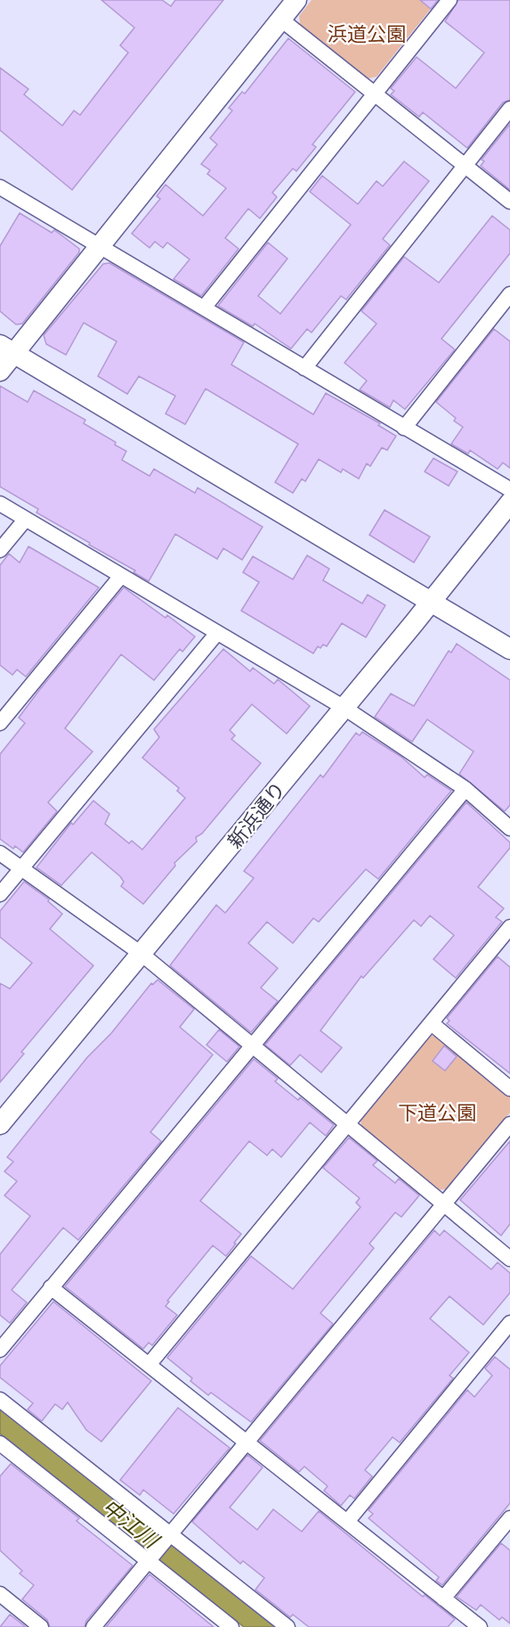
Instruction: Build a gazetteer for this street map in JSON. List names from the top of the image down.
{
  "streets": {
    "street": ["新浜通り"]
  },
  "water": ["中江川"],
  "parks": ["浜道公園", "下道公園"]
}
